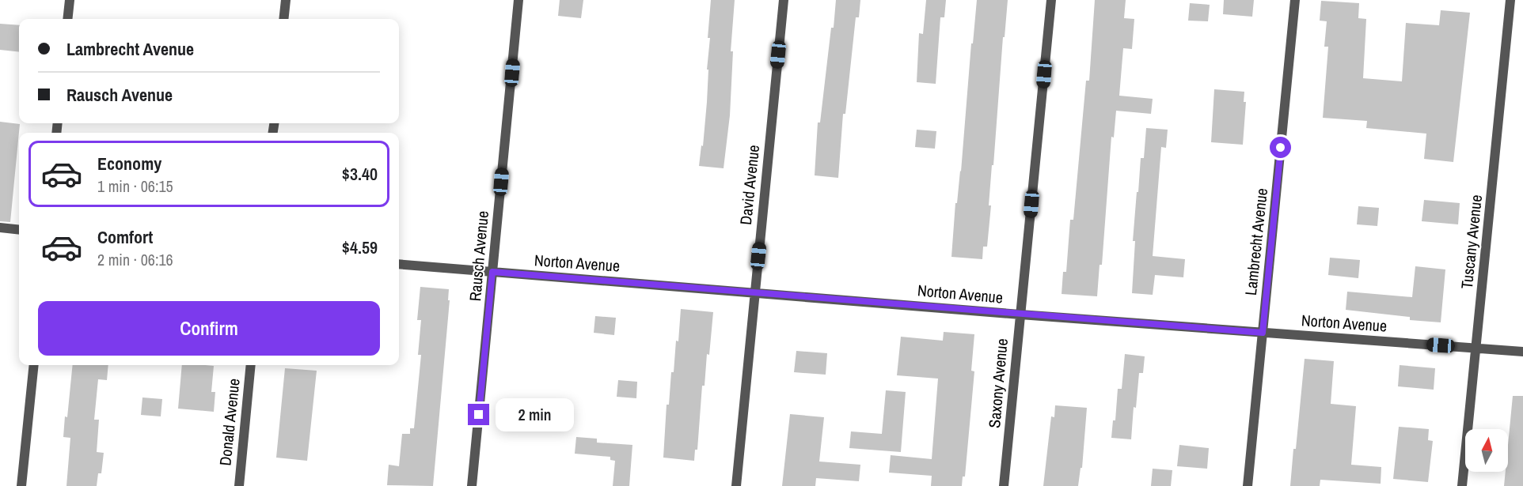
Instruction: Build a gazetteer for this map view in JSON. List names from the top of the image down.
{
  "streets": {
    "street": [
      "David Avenue",
      "Lambrecht Avenue",
      "Tuscany Avenue",
      "Rausch Avenue",
      "Norton Avenue",
      "Saxony Avenue",
      "Donald Avenue"
    ]
  },
  "crossings": [
    ["David Avenue", "Norton Avenue"],
    ["Lambrecht Avenue", "Norton Avenue"],
    ["Tuscany Avenue", "Norton Avenue"],
    ["Rausch Avenue", "Norton Avenue"],
    ["Norton Avenue", "Saxony Avenue"]
  ],
  "north": "top",
  "page": {
    "banner": ["Lambrecht Avenue", "Rausch Avenue"],
    "list": [
      {
        "name": "Economy",
        "note": "1 min · 06:15",
        "value": "$3.40"
      },
      {
        "name": "Comfort",
        "note": "2 min · 06:16",
        "value": "$4.59"
      }
    ],
    "buttons": "Confirm",
    "bubble": "2 min"
  }
}
